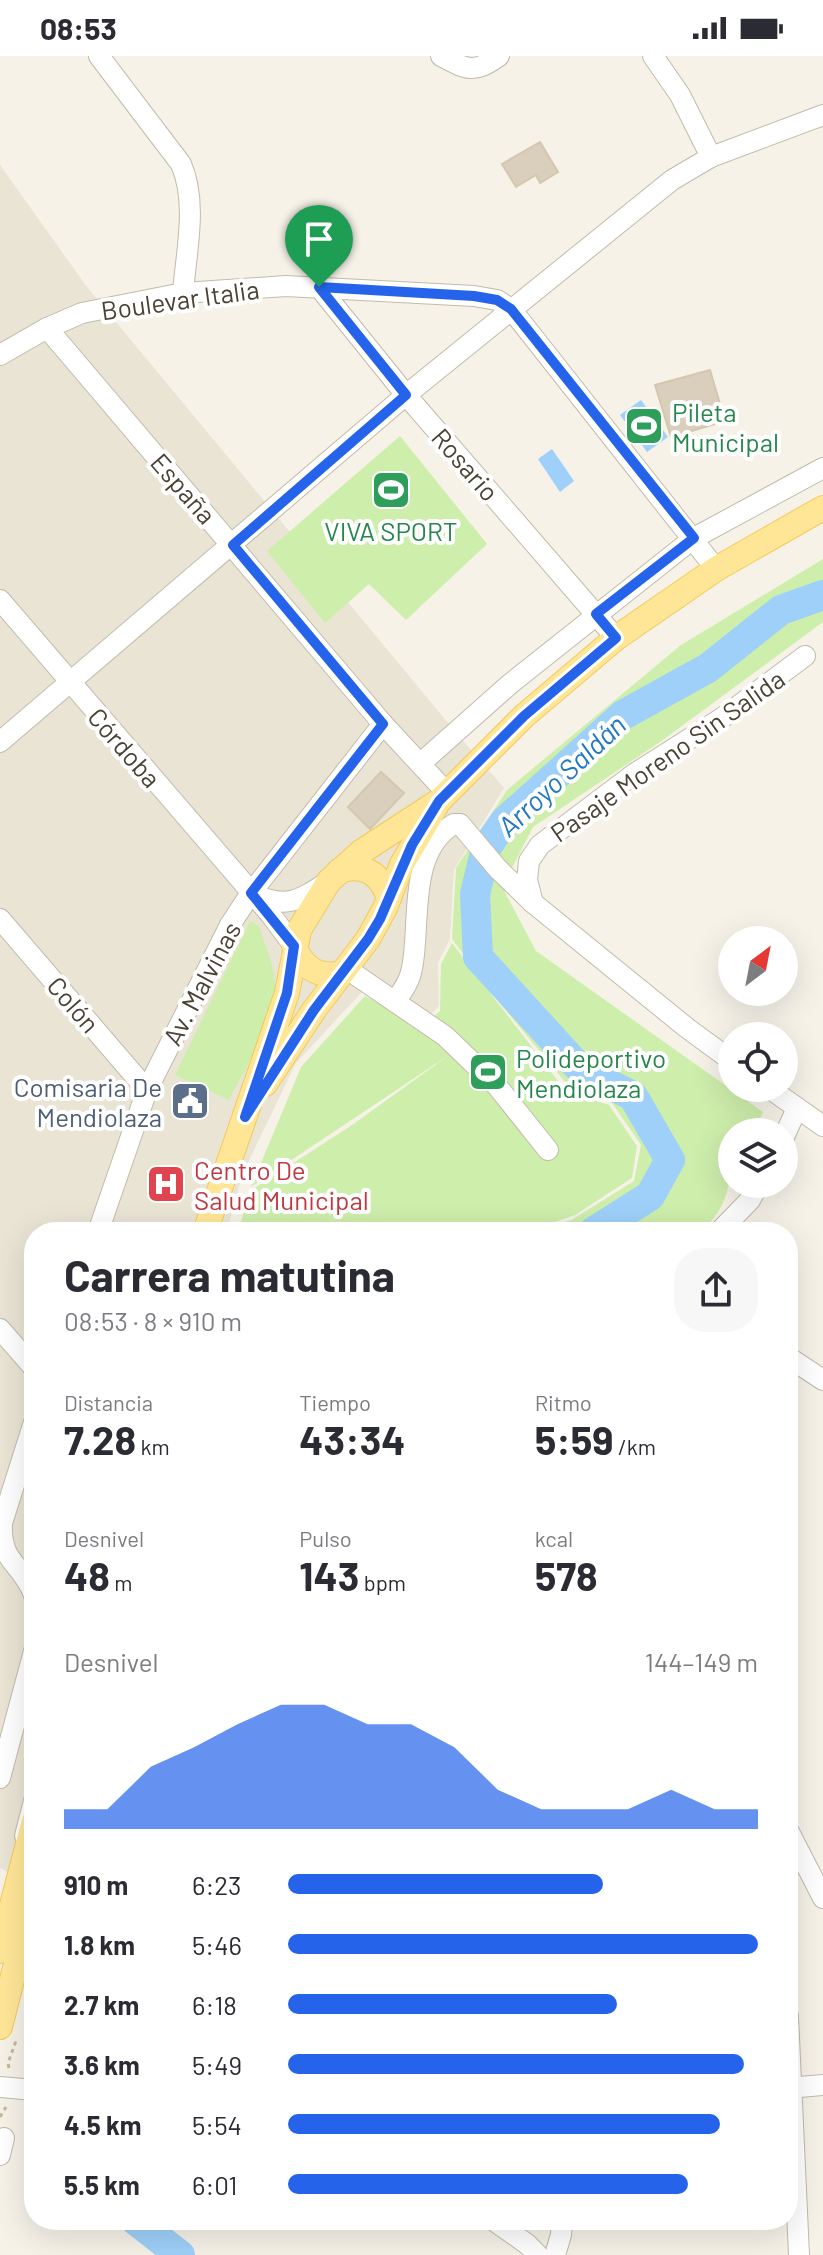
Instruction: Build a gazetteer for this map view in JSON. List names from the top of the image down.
{
  "streets": {
    "street": [
      "Boulevar Italia",
      "Rosario",
      "España",
      "Córdoba",
      "Pasaje Moreno Sin Salida",
      "Av. Malvinas",
      "Colón"
    ]
  },
  "crossings": [
    ["Boulevar Italia", "Rosario"],
    ["Boulevar Italia", "España"],
    ["España", "Av. Malvinas"],
    ["Córdoba", "Av. Malvinas"],
    ["Av. Malvinas", "Colón"]
  ],
  "water": ["Arroyo Saldán"],
  "places": {
    "sports": ["Pileta Municipal", "VIVA SPORT", "Polideportivo Mendiolaza"],
    "public building": ["Comisaria De Mendiolaza"],
    "hospital": ["Centro De Salud Municipal"]
  },
  "north": "top right",
  "page": {
    "status": "08:53",
    "heading": ["Carrera matutina", "08:53 · 8 × 910 m"],
    "stats": [
      ["Distancia", "7.28 km"],
      ["Tiempo", "43:34"],
      ["Ritmo", "5:59 /km"],
      ["Desnivel", "48 m"],
      ["Pulso", "143 bpm"],
      ["kcal", "578"]
    ],
    "chart": ["Desnivel", "144–149 m"],
    "list": [
      {
        "name": "910 m",
        "note": "6:23"
      },
      {
        "name": "1.8 km",
        "note": "5:46"
      },
      {
        "name": "2.7 km",
        "note": "6:18"
      },
      {
        "name": "3.6 km",
        "note": "5:49"
      },
      {
        "name": "4.5 km",
        "note": "5:54"
      },
      {
        "name": "5.5 km",
        "note": "6:01"
      }
    ]
  }
}
